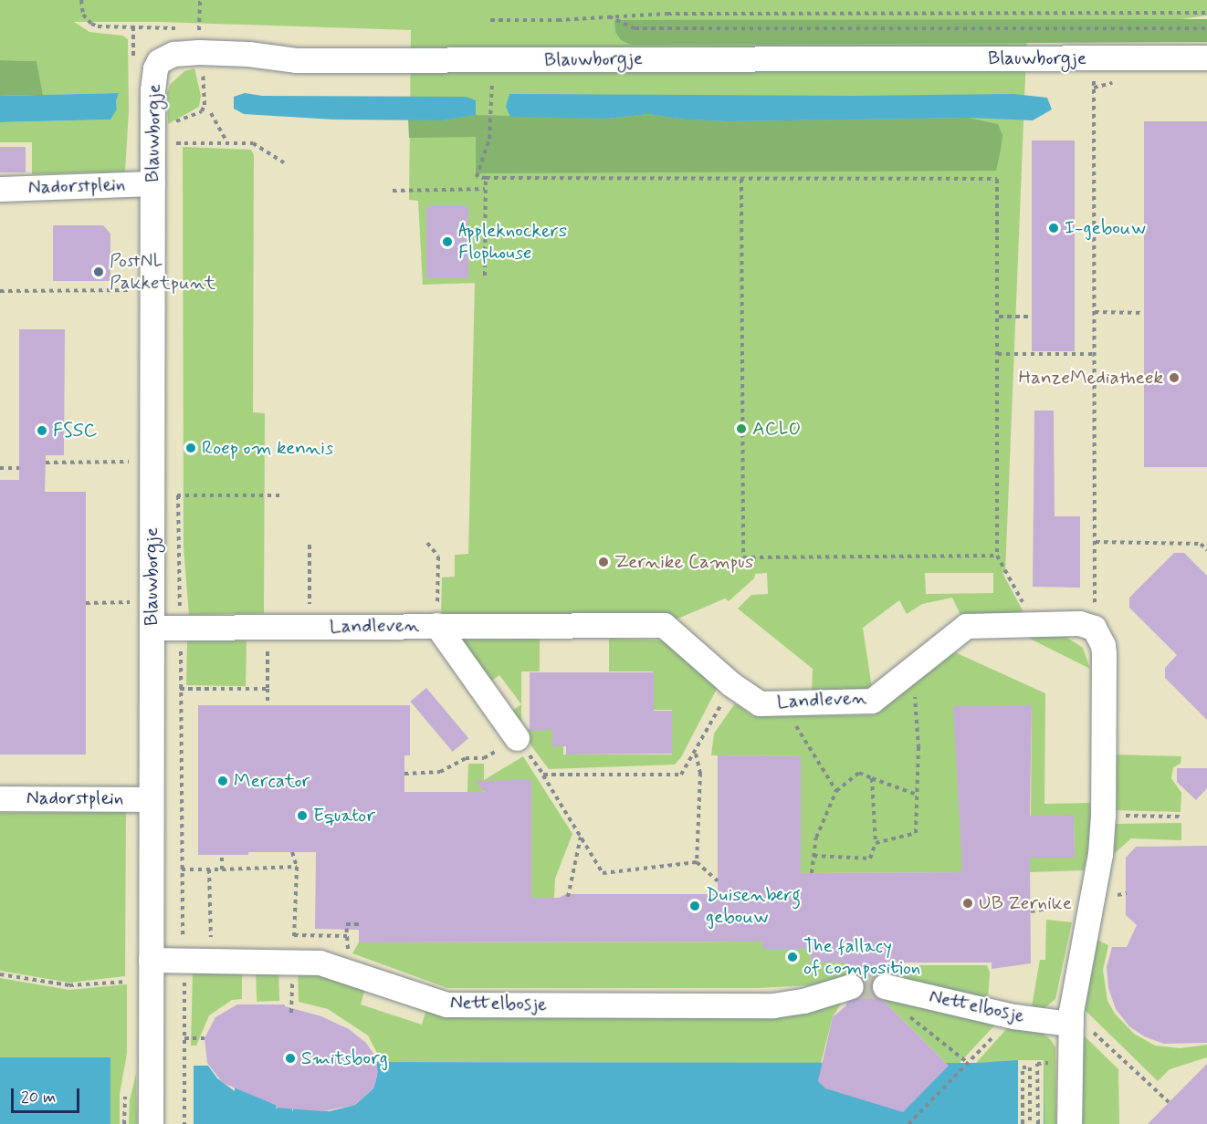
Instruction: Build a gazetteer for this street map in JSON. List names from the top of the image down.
{
  "streets": {
    "street": [
      "Blauwborgje",
      "Nadorstplein",
      "Landleven",
      "Nettelbosje"
    ]
  },
  "crossings": [
    ["Blauwborgje", "Nadorstplein"],
    ["Blauwborgje", "Landleven"],
    ["Blauwborgje", "Nettelbosje"]
  ],
  "places": [
    "I-gebouw",
    "Appleknockers Flophouse",
    "PostNL Pakketpunt",
    "HanzeMediatheek",
    "ACLO",
    "FSSC",
    "Roep om kennis",
    "Zernike Campus",
    "Mercator",
    "Equator",
    "UB Zernike",
    "Duisenberg gebouw",
    "The fallacy of composition",
    "Smitsborg"
  ],
  "scale_bar": "20 m"
}
